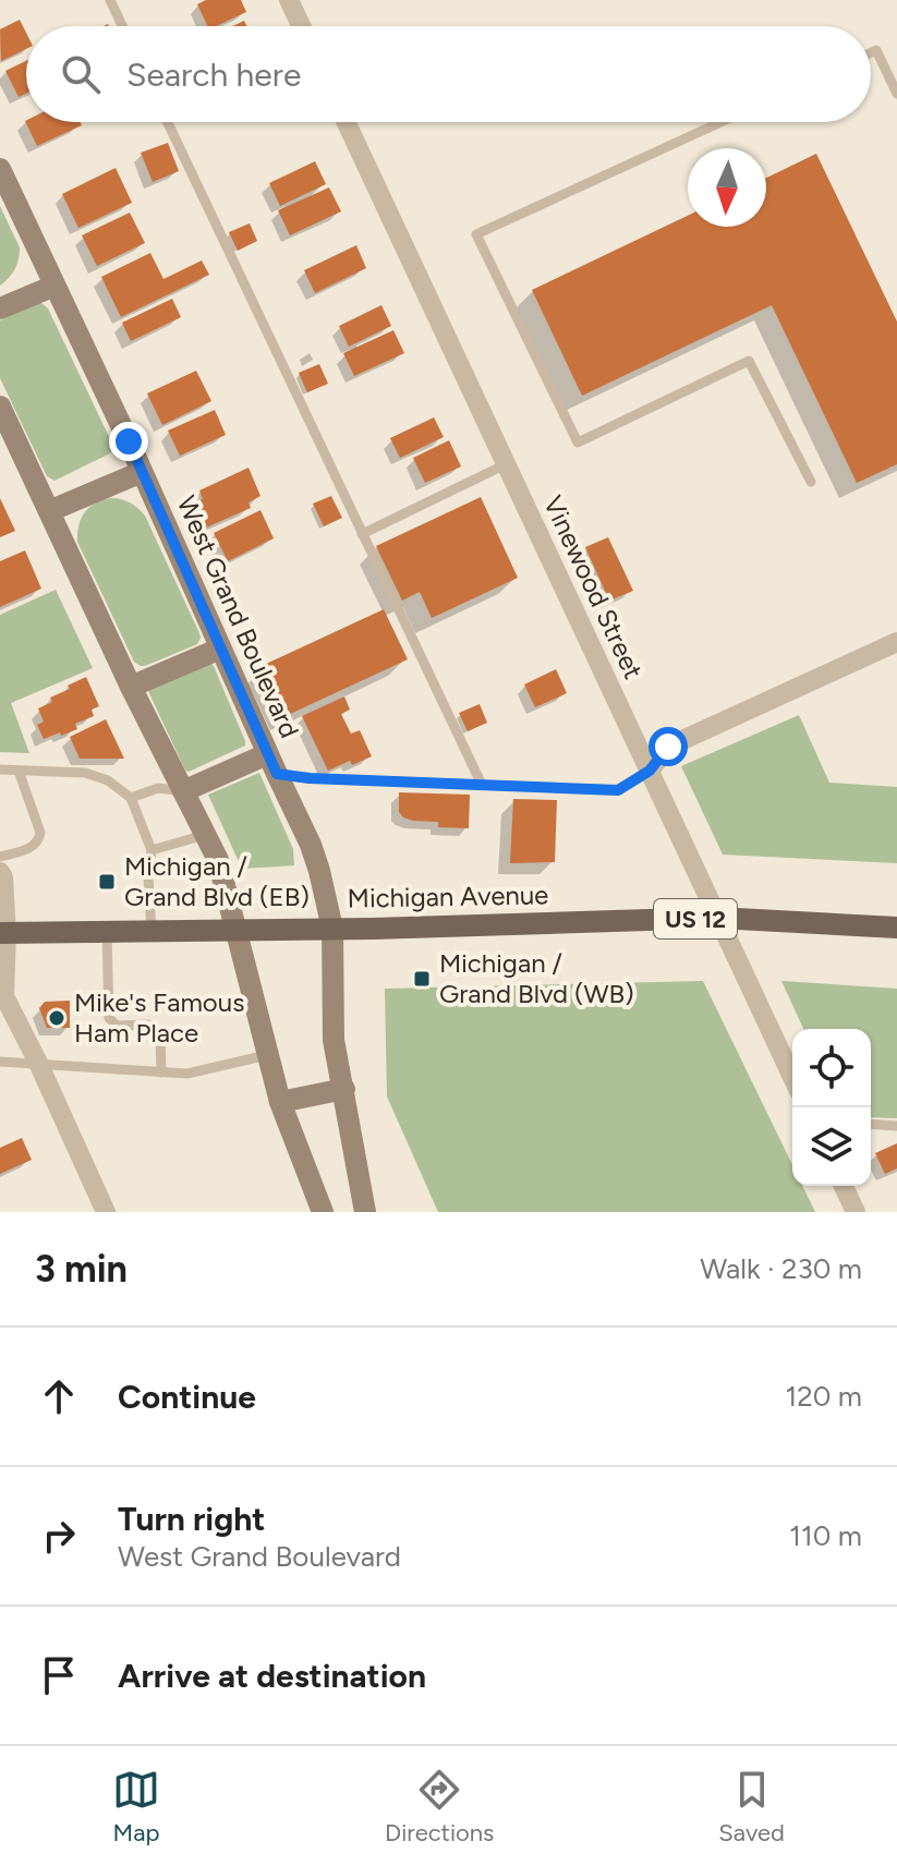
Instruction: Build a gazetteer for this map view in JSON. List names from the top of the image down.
{
  "streets": {
    "main road": ["Michigan Avenue", "US 12"],
    "street": ["Vinewood Street", "West Grand Boulevard"]
  },
  "crossings": [
    ["Vinewood Street", "Michigan Avenue"],
    ["West Grand Boulevard", "Michigan Avenue"]
  ],
  "places": {
    "transit": ["Michigan / Grand Blvd (EB)", "Michigan / Grand Blvd (WB)"],
    "other": ["Mike's Famous Ham Place"]
  },
  "north": "bottom",
  "page": {
    "search": "Search here",
    "heading": ["3 min", "Walk · 230 m"],
    "list": [
      ["Continue", "120 m"],
      ["Turn right", "West Grand Boulevard", "110 m"],
      "Arrive at destination"
    ],
    "nav": ["Map", "Directions", "Saved"]
  }
}
